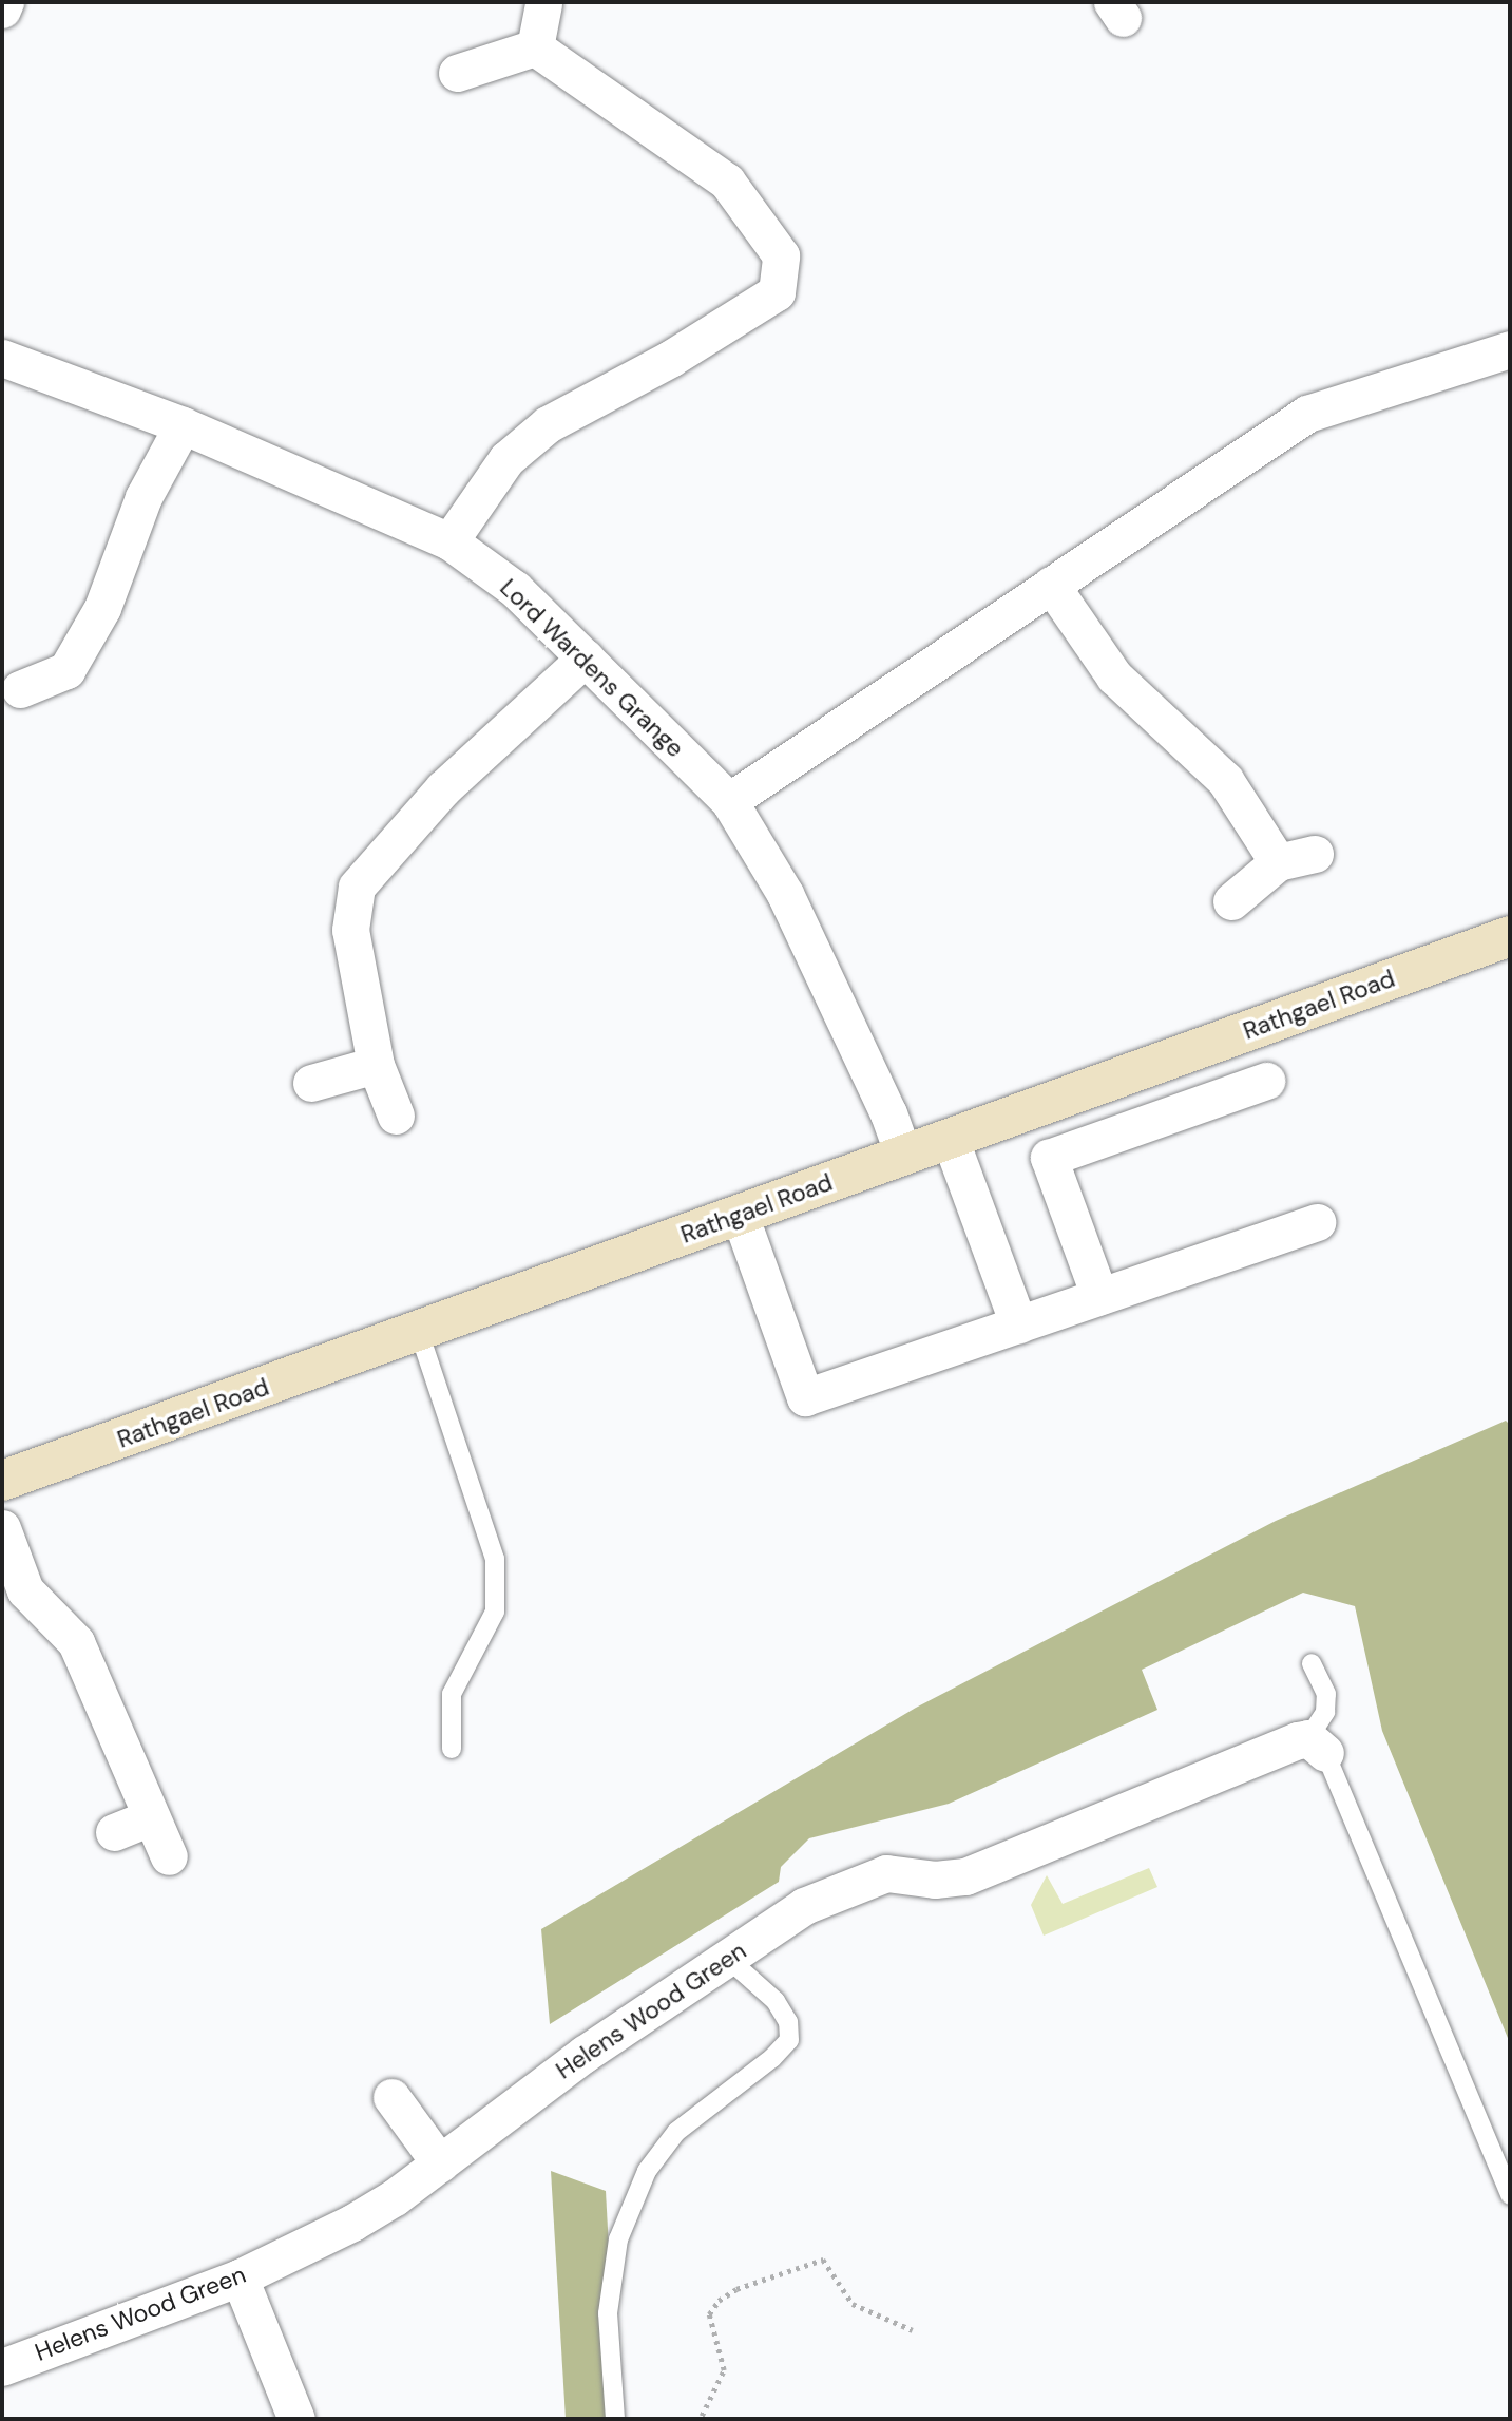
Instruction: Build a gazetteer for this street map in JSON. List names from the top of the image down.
{
  "streets": {
    "street": ["Lord Wardens Grange", "Rathgael Road", "Helens Wood Green"]
  },
  "crossings": [
    ["Lord Wardens Grange", "Rathgael Road"]
  ]
}
